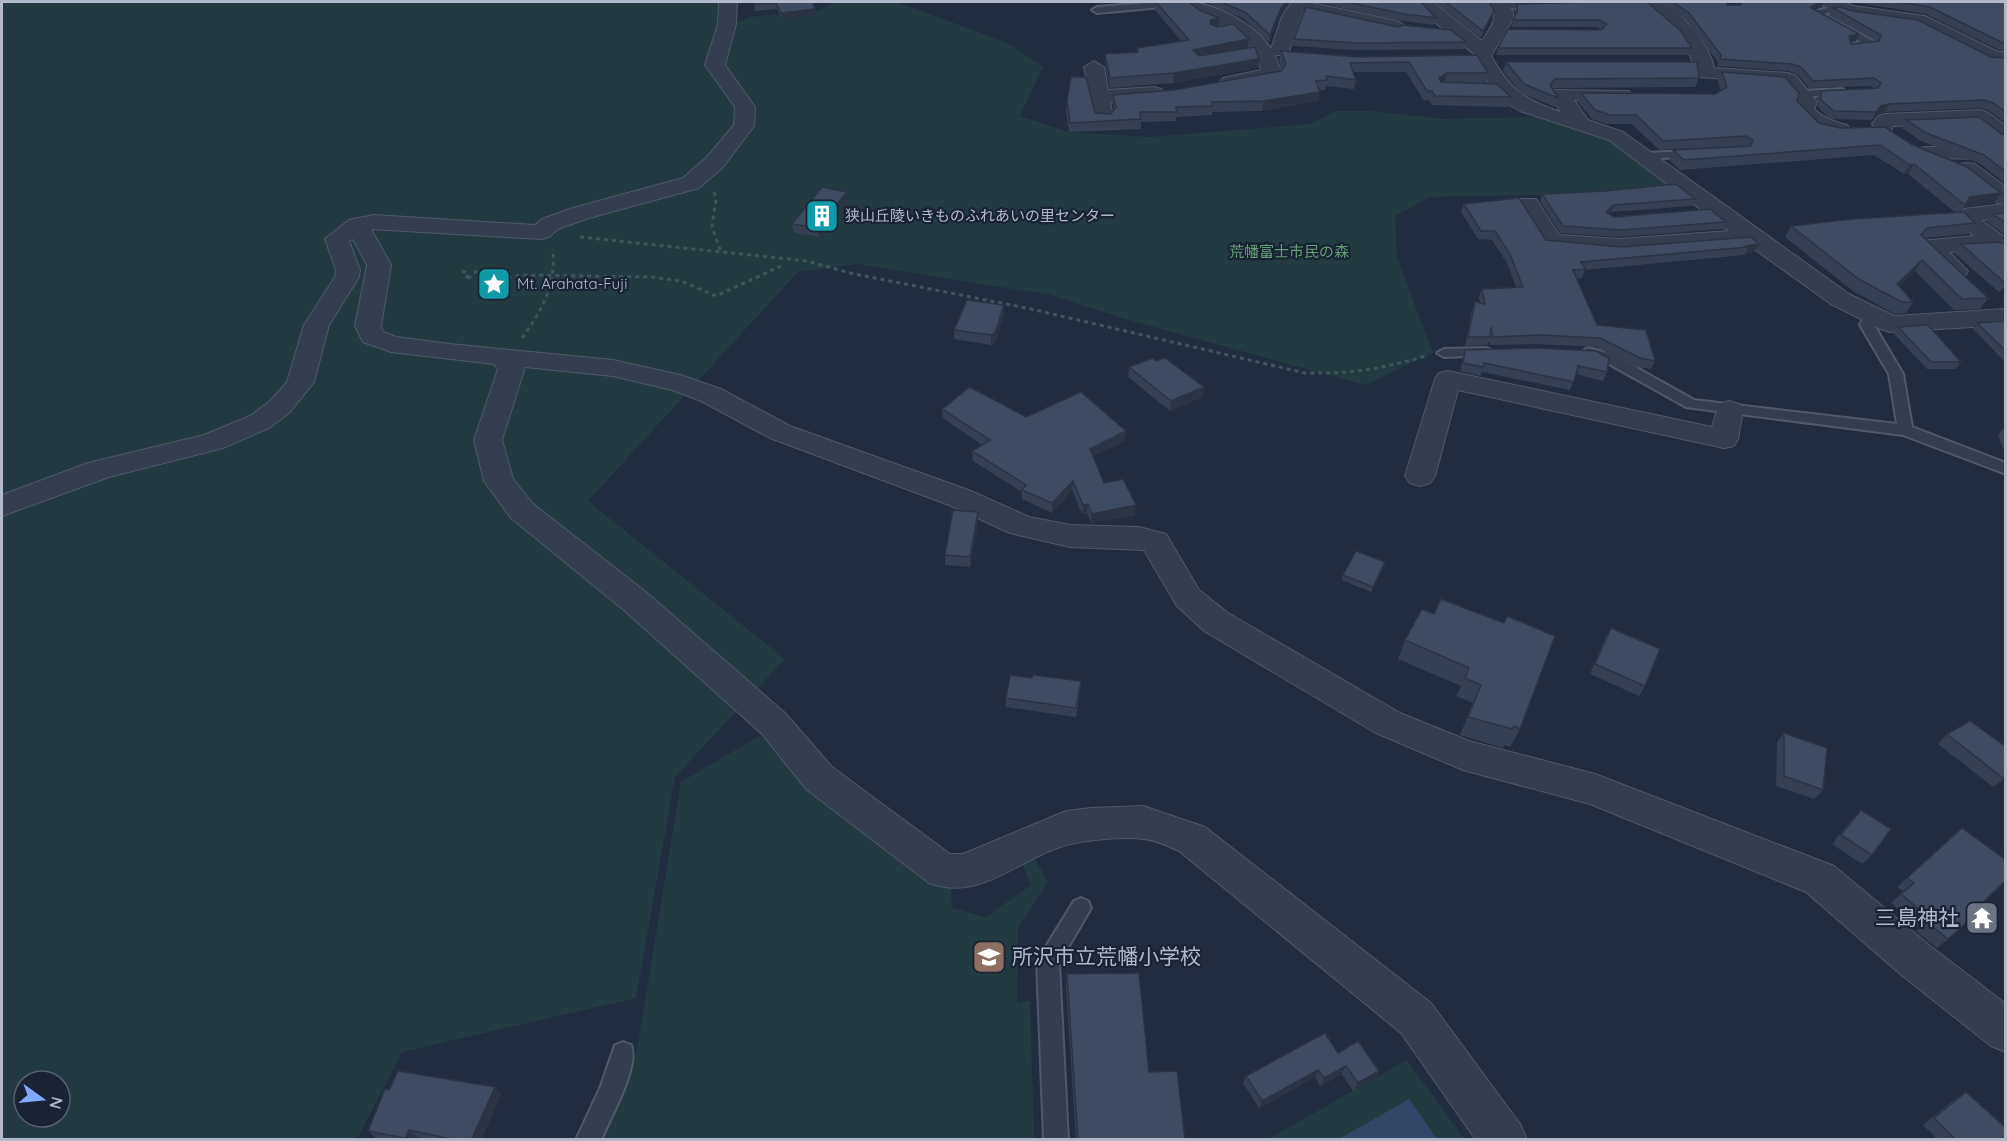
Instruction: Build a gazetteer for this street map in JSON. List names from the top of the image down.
{
  "parks": ["荒幡富士市民の森"],
  "places": {
    "building": ["狭山丘陵いきものふれあいの里センター"],
    "place": ["Mt. Arahata-Fuji"],
    "temple": ["三島神社"],
    "school or university": ["所沢市立荒幡小学校"]
  },
  "north": "right"
}
